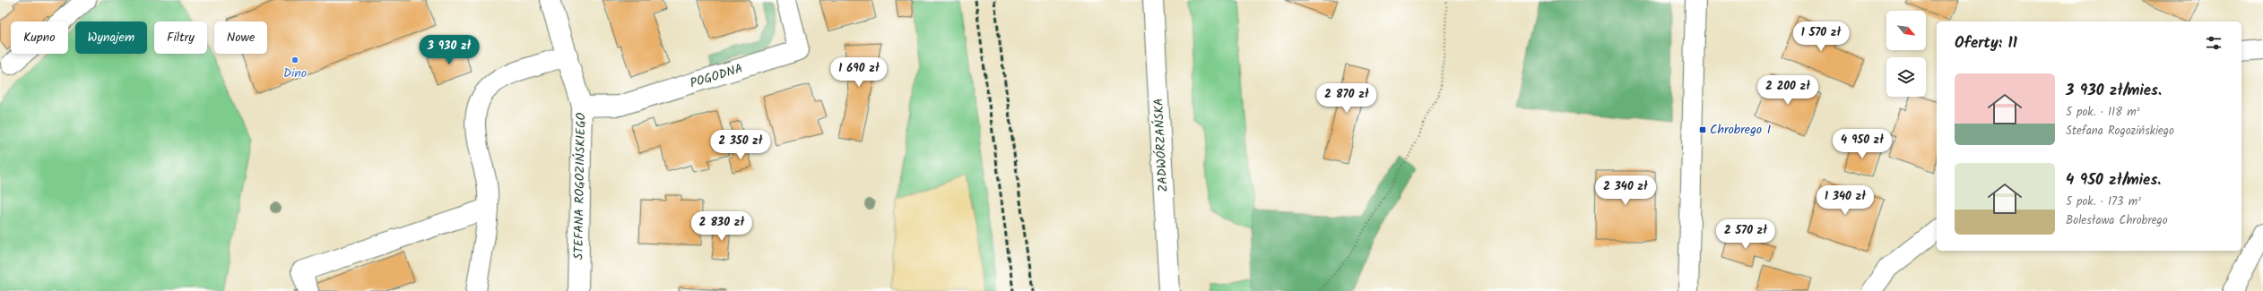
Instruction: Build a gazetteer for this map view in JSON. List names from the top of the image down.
{
  "streets": {
    "street": ["POGODNA", "ZADWÓRZAŃSKA", "STEFANA ROGOZIŃSKIEGO"]
  },
  "crossings": [
    ["POGODNA", "STEFANA ROGOZIŃSKIEGO"]
  ],
  "places": {
    "other": ["Dino"],
    "transit": ["Chrobrego I"]
  },
  "north": "bottom right",
  "page": {
    "price": [
      "1 570 zł",
      "3 930 zł",
      "1 690 zł",
      "2 200 zł",
      "2 870 zł",
      "4 950 zł",
      "2 350 zł",
      "2 340 zł",
      "1 340 zł",
      "2 830 zł",
      "2 570 zł"
    ],
    "chip": [
      "Kupno",
      "Wynajem",
      "Filtry",
      "Nowe"
    ],
    "heading": "Oferty: 11",
    "list": [
      {
        "name": "3 930 zł/mies.",
        "note": "5 pok. · 118 m² · Stefana Rogozińskiego"
      },
      {
        "name": "4 950 zł/mies.",
        "note": "5 pok. · 173 m² · Bolesława Chrobrego"
      }
    ]
  }
}
